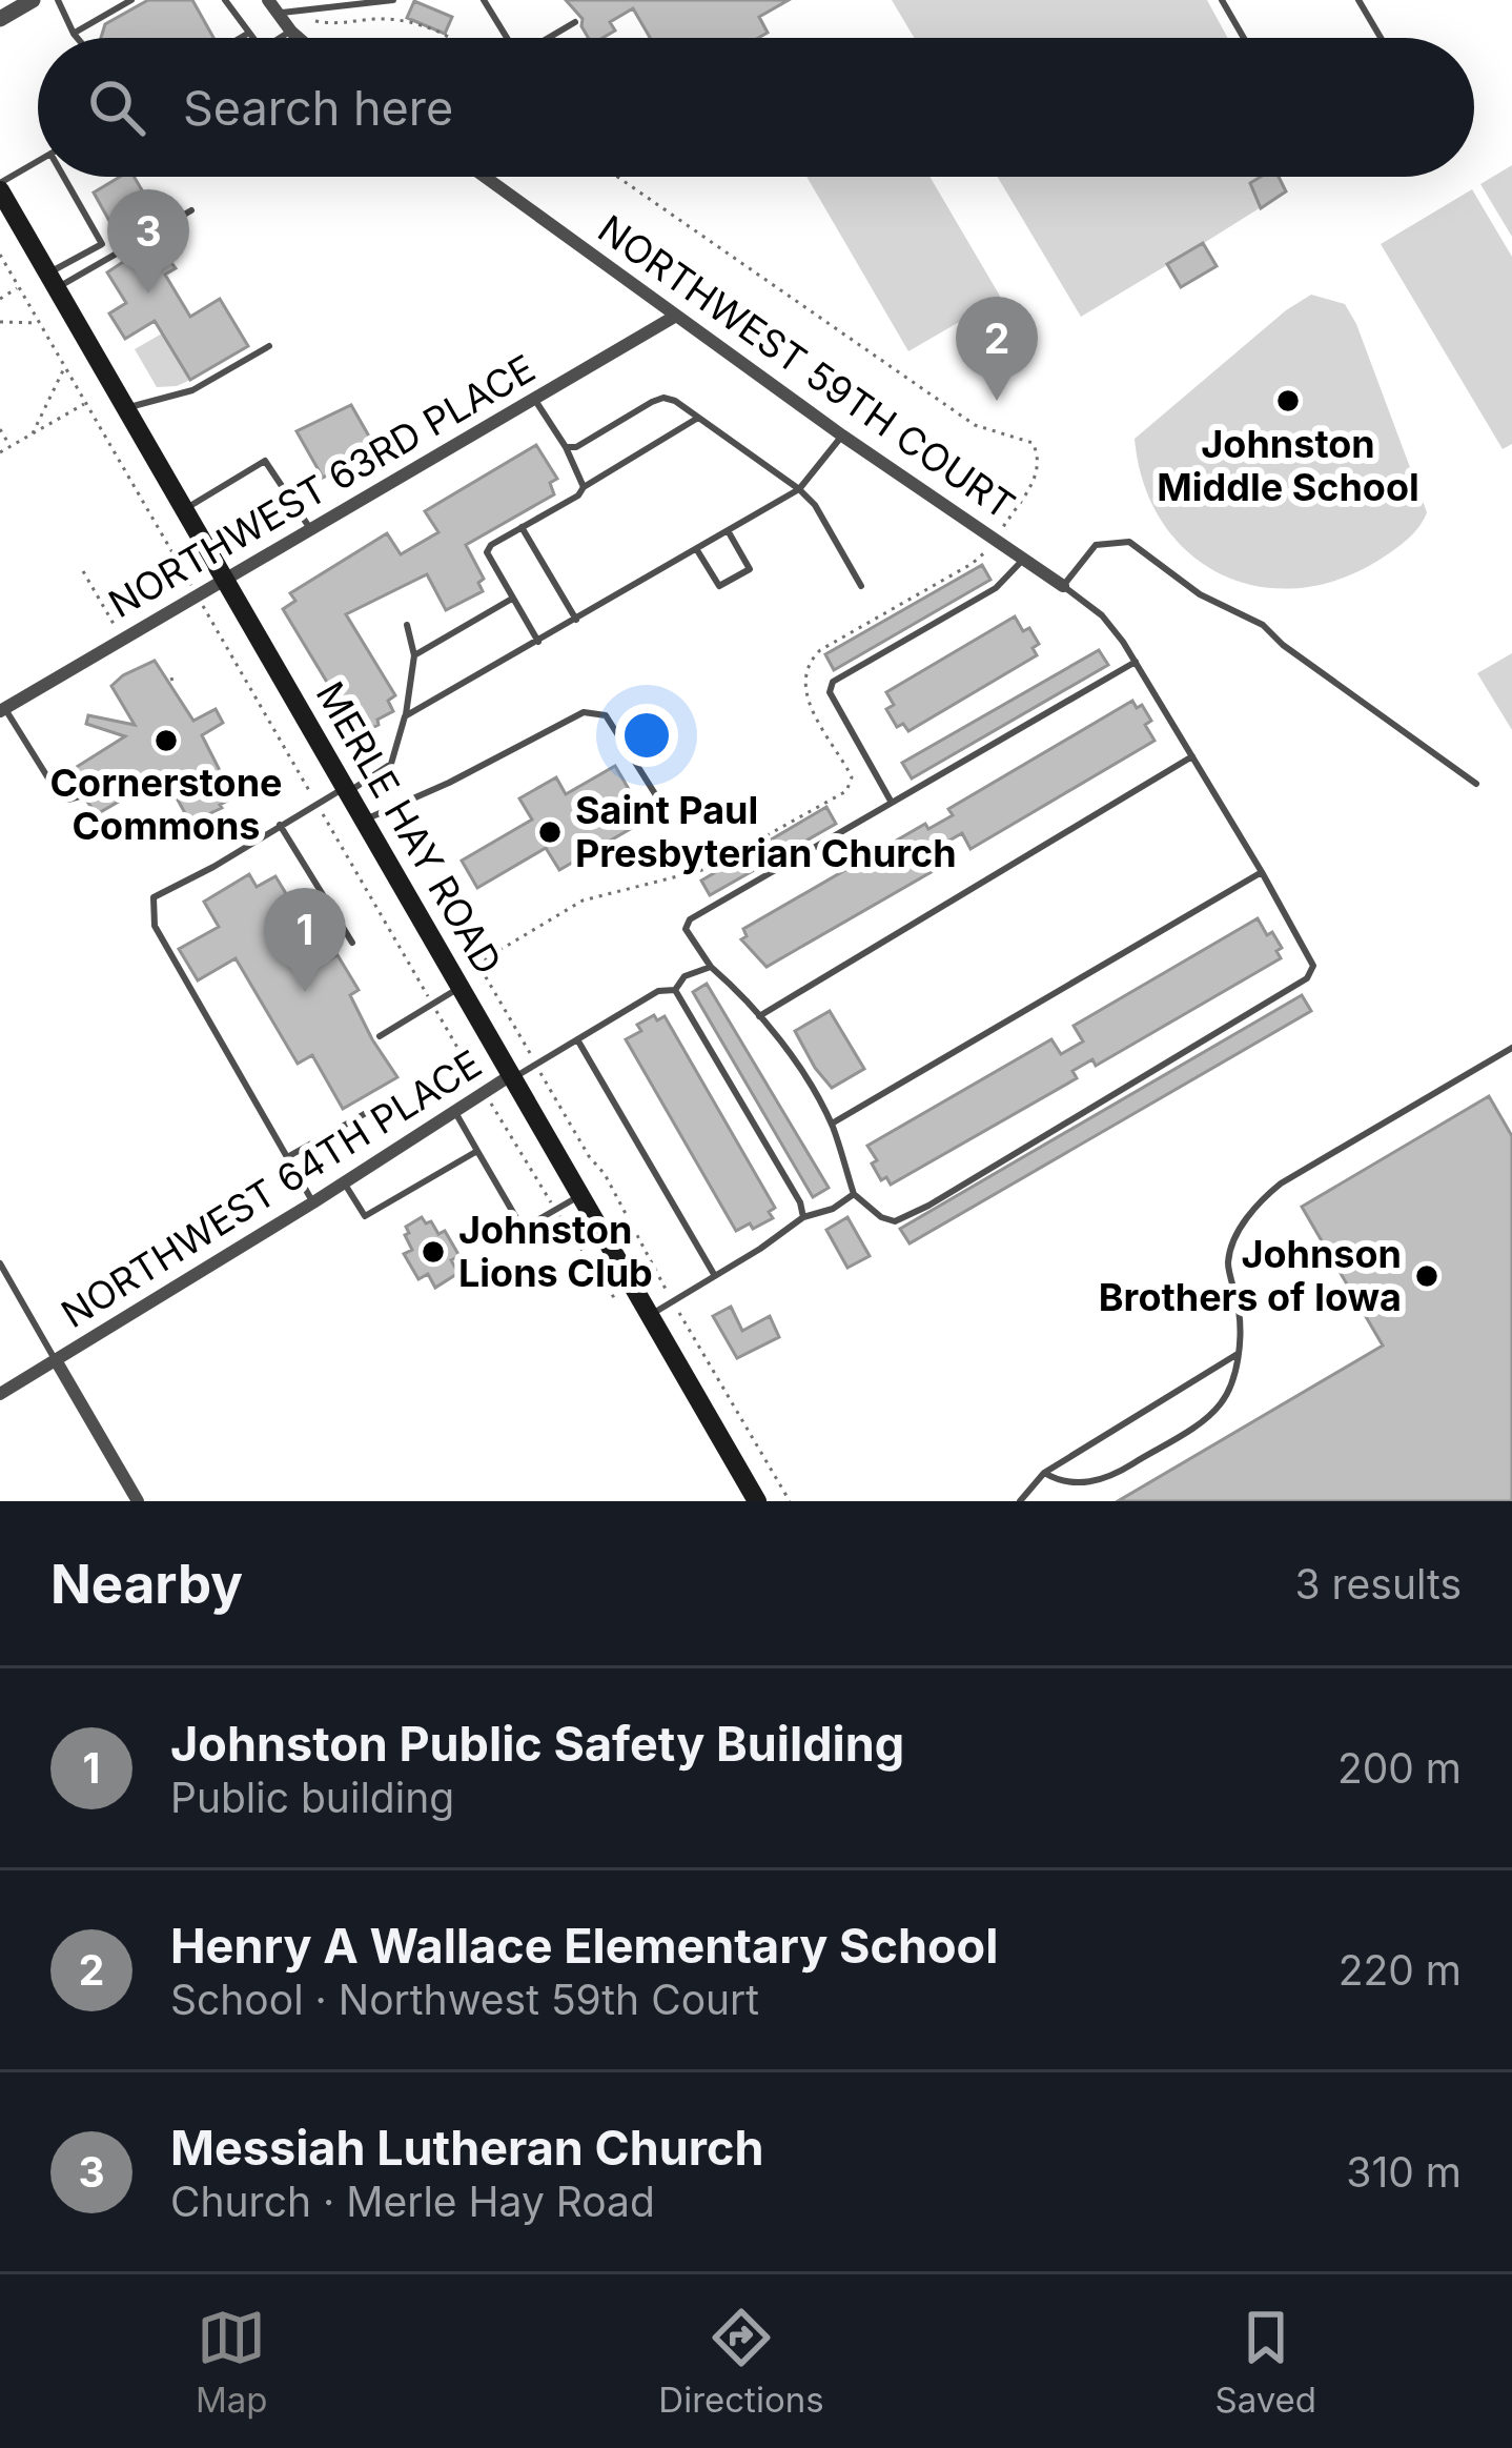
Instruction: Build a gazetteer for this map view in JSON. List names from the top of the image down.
{
  "streets": {
    "main road": ["MERLE HAY ROAD"],
    "street": ["NORTHWEST 59TH COURT", "NORTHWEST 63RD PLACE", "NORTHWEST 64TH PLACE"]
  },
  "crossings": [
    ["NORTHWEST 59TH COURT", "NORTHWEST 63RD PLACE"],
    ["NORTHWEST 63RD PLACE", "MERLE HAY ROAD"],
    ["MERLE HAY ROAD", "NORTHWEST 64TH PLACE"]
  ],
  "places": [
    "Johnston Middle School",
    "Cornerstone Commons",
    "Saint Paul Presbyterian Church",
    "Johnston Lions Club",
    "Johnson Brothers of Iowa"
  ],
  "page": {
    "search": "Search here",
    "pins": ["3", "2", "1"],
    "heading": ["Nearby", "3 results"],
    "list": [
      {
        "mark": "1",
        "name": "Johnston Public Safety Building",
        "note": "Public building",
        "value": "200 m"
      },
      {
        "mark": "2",
        "name": "Henry A Wallace Elementary School",
        "note": "School · Northwest 59th Court",
        "value": "220 m"
      },
      {
        "mark": "3",
        "name": "Messiah Lutheran Church",
        "note": "Church · Merle Hay Road",
        "value": "310 m"
      }
    ],
    "nav": ["Map", "Directions", "Saved"]
  }
}
